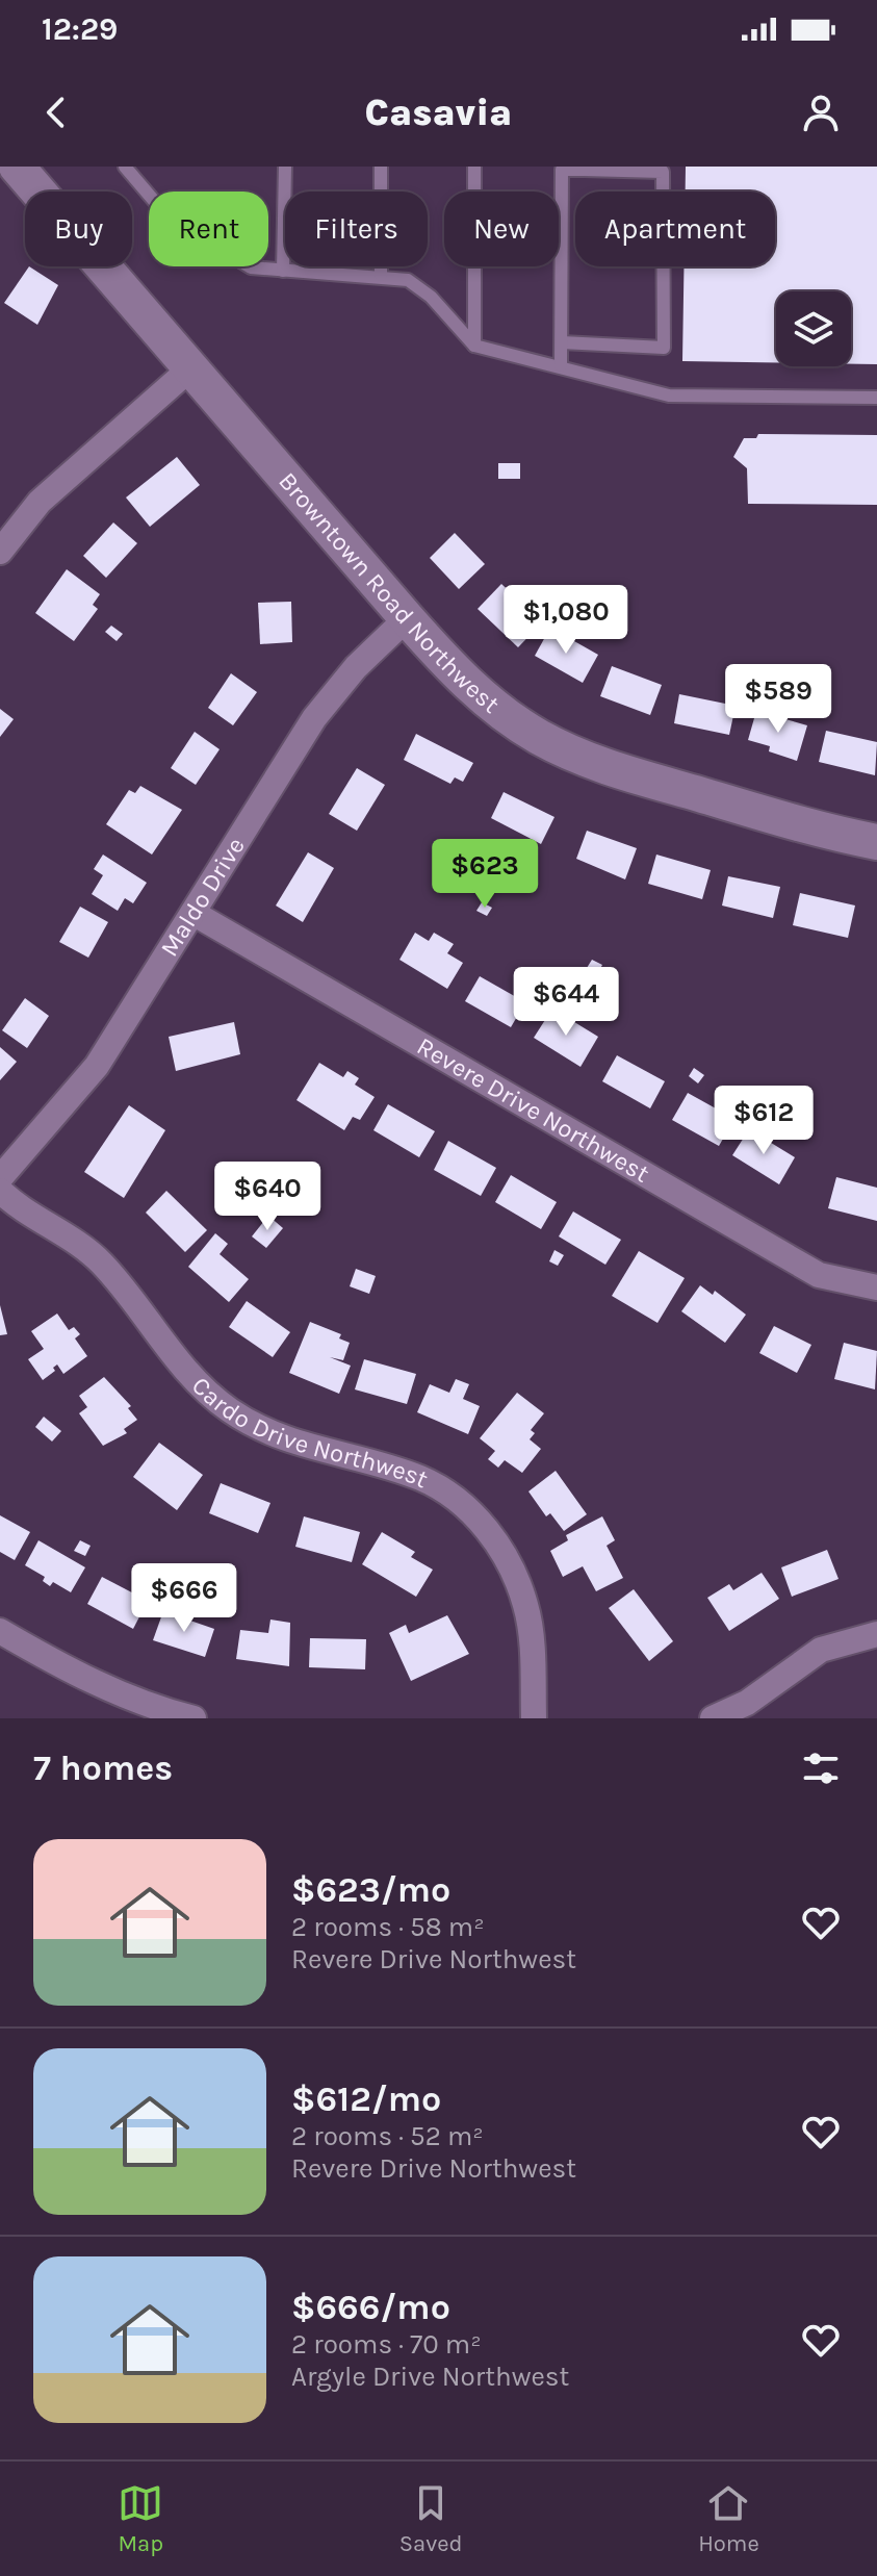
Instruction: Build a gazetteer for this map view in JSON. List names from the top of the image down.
{
  "streets": {
    "street": [
      "Browntown Road Northwest",
      "Maldo Drive",
      "Revere Drive Northwest",
      "Cardo Drive Northwest"
    ]
  },
  "crossings": [
    ["Browntown Road Northwest", "Maldo Drive"],
    ["Maldo Drive", "Revere Drive Northwest"]
  ],
  "page": {
    "status": "12:29",
    "header": "Casavia",
    "chip": [
      "Buy",
      "Rent",
      "Filters",
      "New",
      "Apartment"
    ],
    "price": [
      "$1,080",
      "$589",
      "$623",
      "$644",
      "$612",
      "$640",
      "$666"
    ],
    "heading": "7 homes",
    "list": [
      {
        "name": "$623/mo",
        "note": "2 rooms · 58 m² · Revere Drive Northwest"
      },
      {
        "name": "$612/mo",
        "note": "2 rooms · 52 m² · Revere Drive Northwest"
      },
      {
        "name": "$666/mo",
        "note": "2 rooms · 70 m² · Argyle Drive Northwest"
      }
    ],
    "tabs": ["Map", "Saved", "Home"]
  }
}
